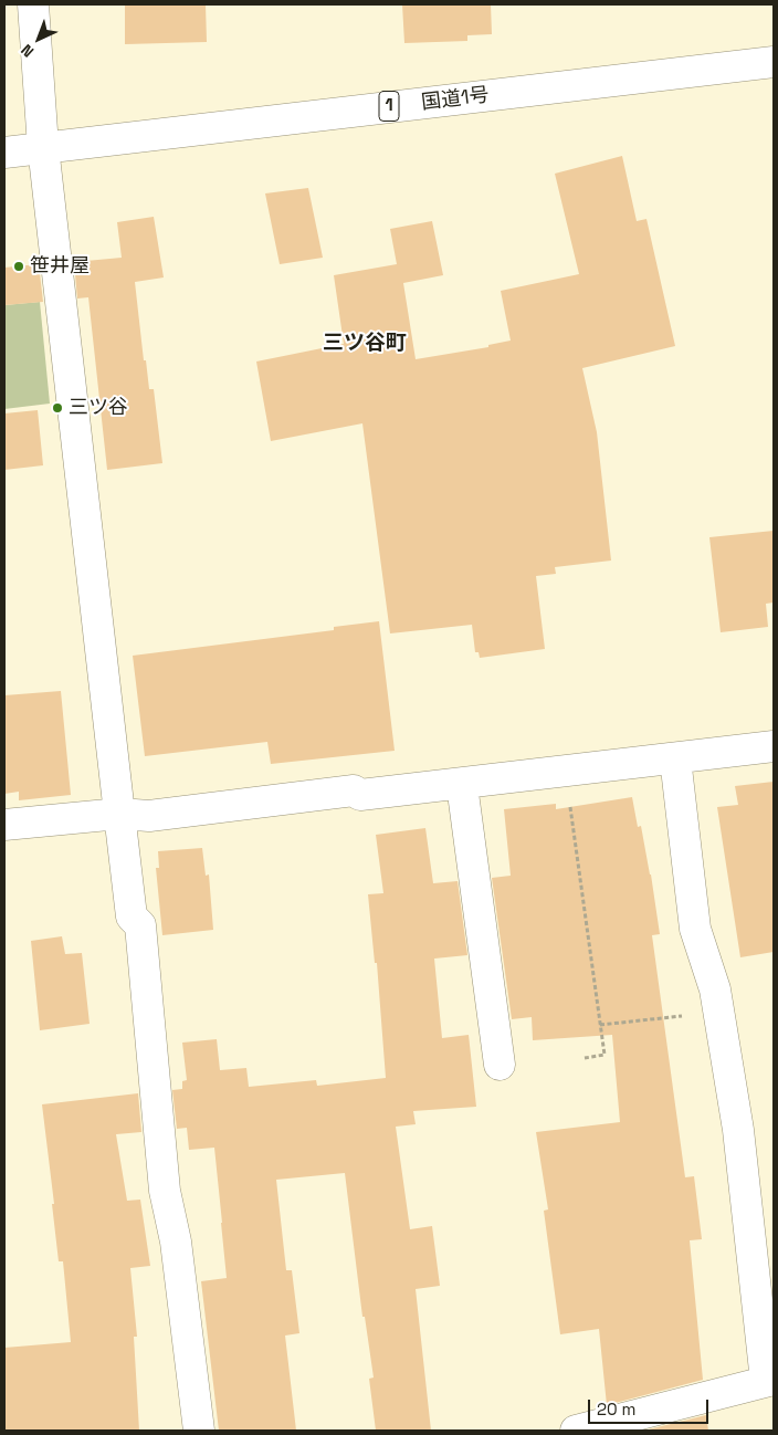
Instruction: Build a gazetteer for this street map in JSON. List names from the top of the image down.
{
  "streets": {
    "main road": ["国道1号", "1"]
  },
  "districts": ["三ツ谷町"],
  "places": ["笹井屋", "三ツ谷"],
  "scale_bar": "20 m",
  "north": "bottom left"
}
